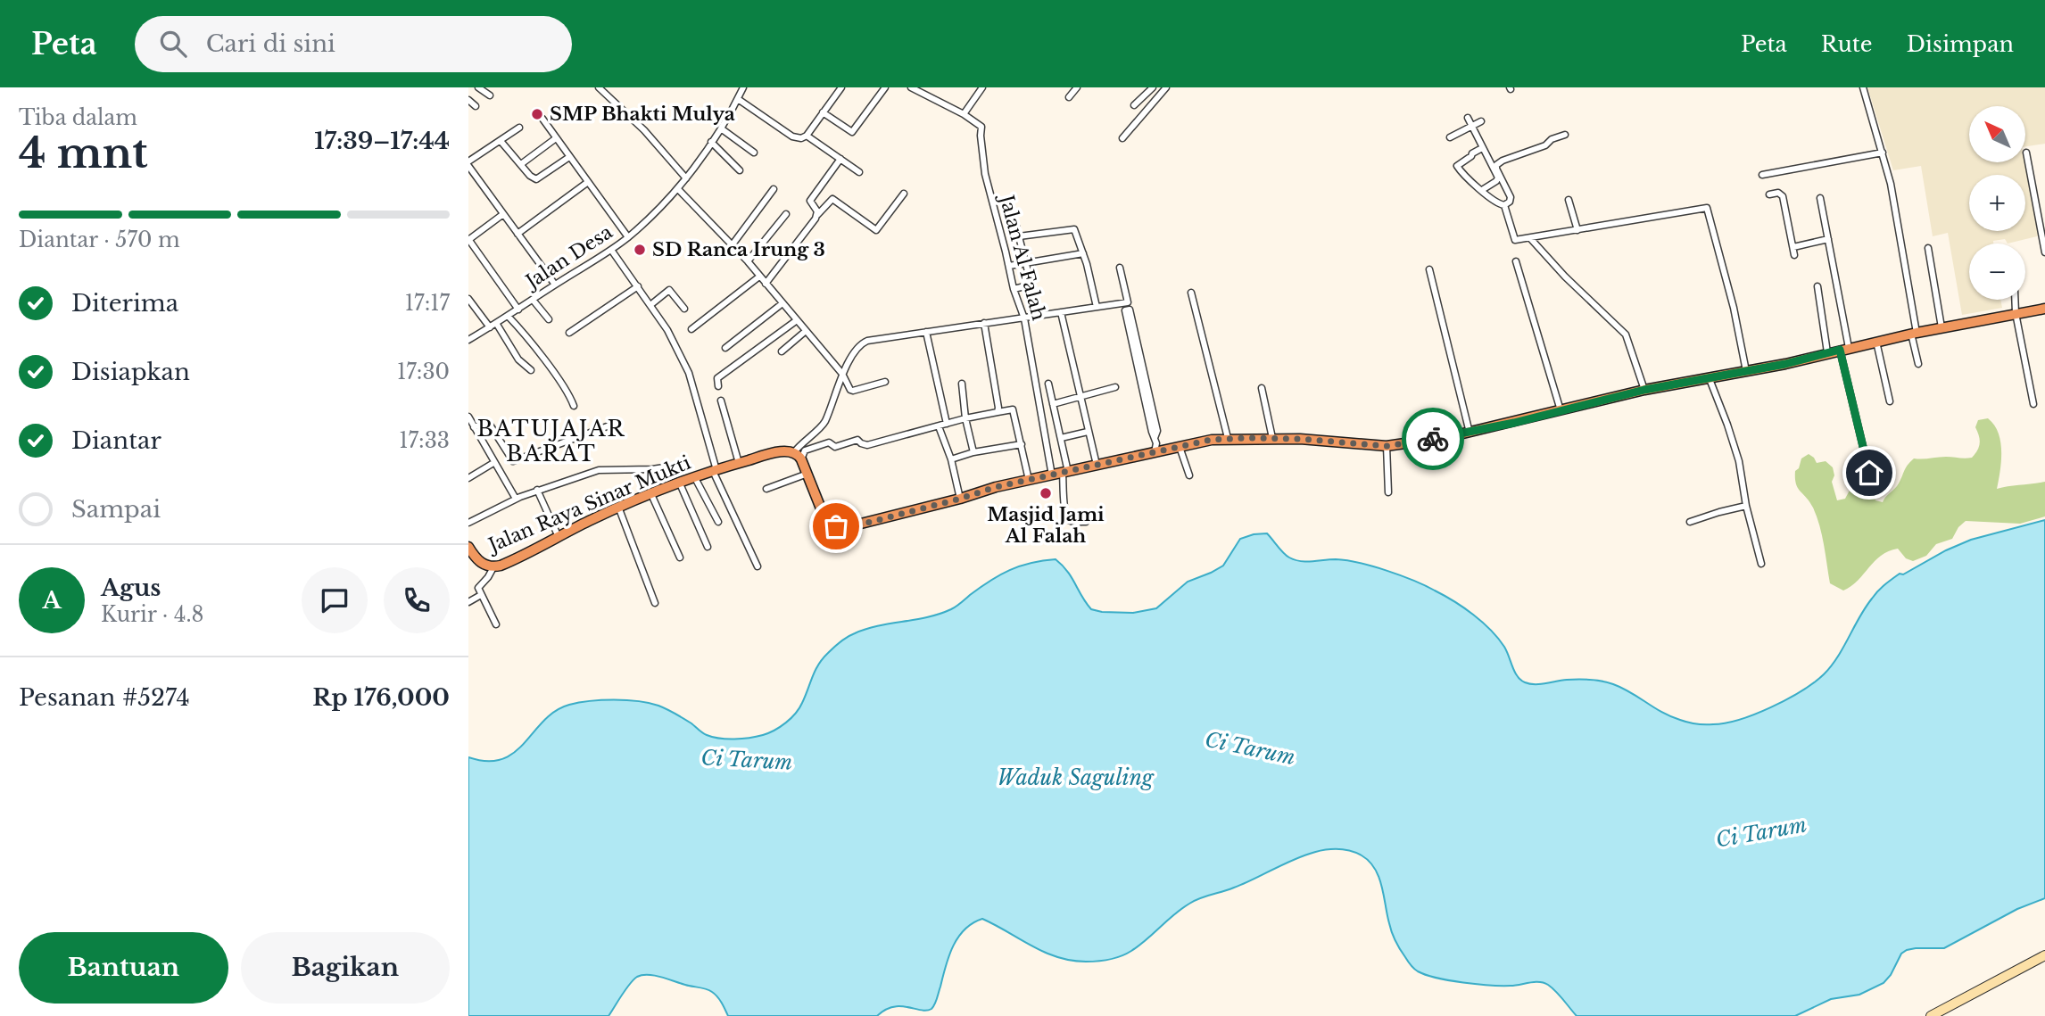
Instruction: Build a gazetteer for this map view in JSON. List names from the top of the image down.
{
  "streets": {
    "highway": ["Jalan Raya Sinar Mukti"],
    "street": ["Jalan Desa", "Jalan Al Falah"]
  },
  "districts": ["BATUJAJAR BARAT"],
  "water": ["Ci Tarum", "Waduk Saguling"],
  "places": ["SMP Bhakti Mulya", "SD Ranca Irung 3", "Masjid Jami Al Falah"],
  "north": "top left",
  "page": {
    "header": "Peta",
    "search": "Cari di sini",
    "nav": ["Peta", "Rute", "Disimpan"],
    "heading": ["4 mnt", "Tiba dalam", "17:39–17:44"],
    "panel": [
      "Agus",
      "Kurir · 4.8",
      "Pesanan #5274",
      "Rp 176,000"
    ],
    "map_buttons": ["+", "−"],
    "bar": "Diantar · 570 m",
    "list": [
      ["Diterima", "17:17"],
      ["Disiapkan", "17:30"],
      ["Diantar", "17:33"],
      "Sampai"
    ],
    "round": "A",
    "buttons": ["Bantuan", "Bagikan"]
  }
}
